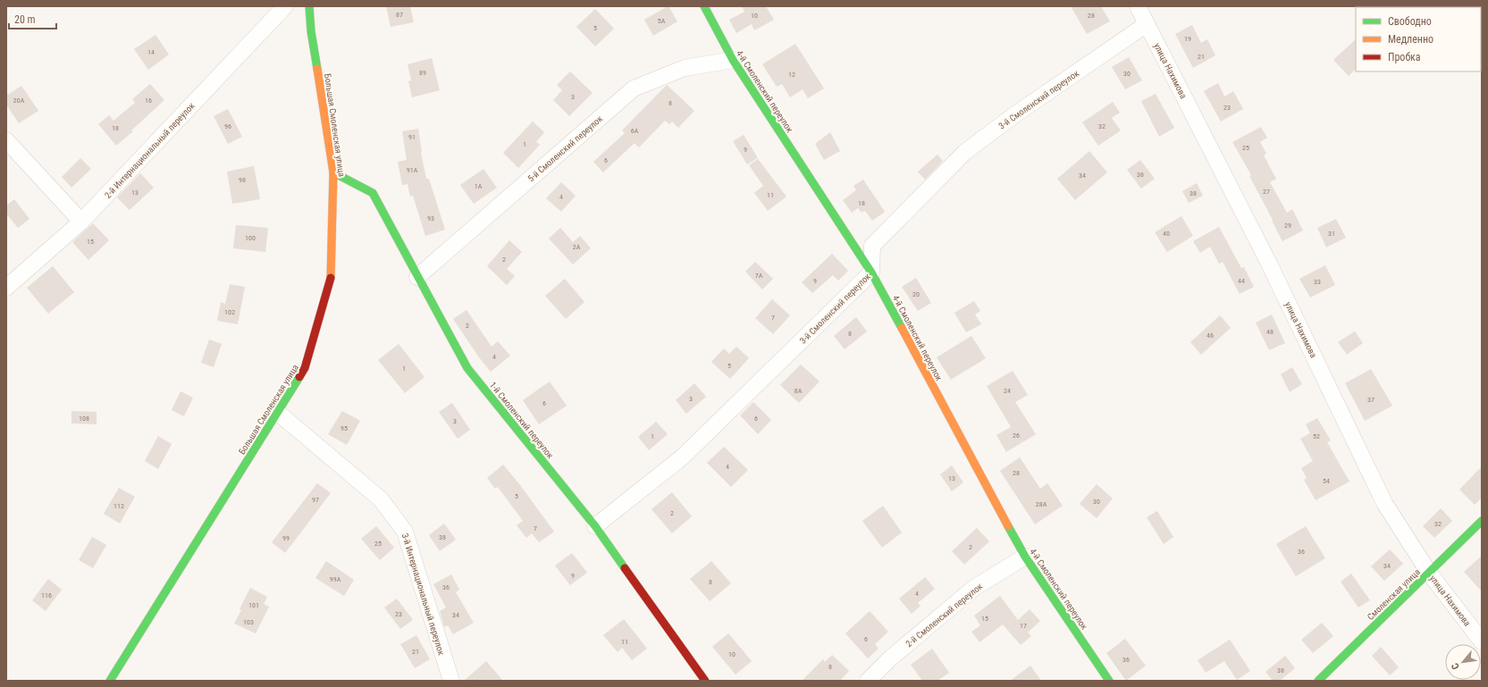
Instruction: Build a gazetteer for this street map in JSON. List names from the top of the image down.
{
  "streets": {
    "street": [
      "улица Нахимова",
      "4-й Смоленский переулок",
      "3-й Смоленский переулок",
      "Большая Смоленская улица",
      "5-й Смоленский переулок",
      "2-й Интернациональный переулок",
      "1-й Смоленский переулок",
      "3-й Интернациональный переулок",
      "Смоленская улица",
      "2-й Смоленский переулок"
    ]
  },
  "crossings": [
    ["улица Нахимова", "3-й Смоленский переулок"],
    ["улица Нахимова", "Смоленская улица"],
    ["4-й Смоленский переулок", "3-й Смоленский переулок"],
    ["4-й Смоленский переулок", "5-й Смоленский переулок"],
    ["4-й Смоленский переулок", "2-й Смоленский переулок"],
    ["3-й Смоленский переулок", "1-й Смоленский переулок"],
    ["Большая Смоленская улица", "1-й Смоленский переулок"],
    ["Большая Смоленская улица", "3-й Интернациональный переулок"],
    ["5-й Смоленский переулок", "1-й Смоленский переулок"]
  ],
  "house_numbers": [
    "87",
    "10",
    "28",
    "5А",
    "5",
    "19",
    "14",
    "21",
    "89",
    "30",
    "12",
    "3",
    "20А",
    "16",
    "8",
    "23",
    "96",
    "32",
    "18",
    "6А",
    "91",
    "1",
    "25",
    "9",
    "6",
    "91А",
    "36",
    "34",
    "98",
    "1А",
    "27",
    "13",
    "38",
    "11",
    "4",
    "18",
    "93",
    "29",
    "40",
    "31",
    "100",
    "15",
    "2А",
    "2",
    "7А",
    "9",
    "44",
    "33",
    "20",
    "102",
    "7",
    "2",
    "48",
    "8",
    "46",
    "4",
    "5",
    "1",
    "8А",
    "24",
    "3",
    "37",
    "6",
    "108",
    "6",
    "3",
    "95",
    "26",
    "1",
    "52",
    "4",
    "28",
    "13",
    "54",
    "5",
    "97",
    "30",
    "28А",
    "112",
    "2",
    "32",
    "7",
    "38",
    "99",
    "25",
    "2",
    "36",
    "34",
    "9",
    "99А",
    "8",
    "36",
    "4",
    "116",
    "101",
    "23",
    "34",
    "15",
    "103",
    "17",
    "6",
    "11",
    "21",
    "10",
    "36",
    "8",
    "38"
  ],
  "legend": ["Свободно", "Медленно", "Пробка"],
  "scale_bar": "20 m",
  "north": "bottom left"
}
